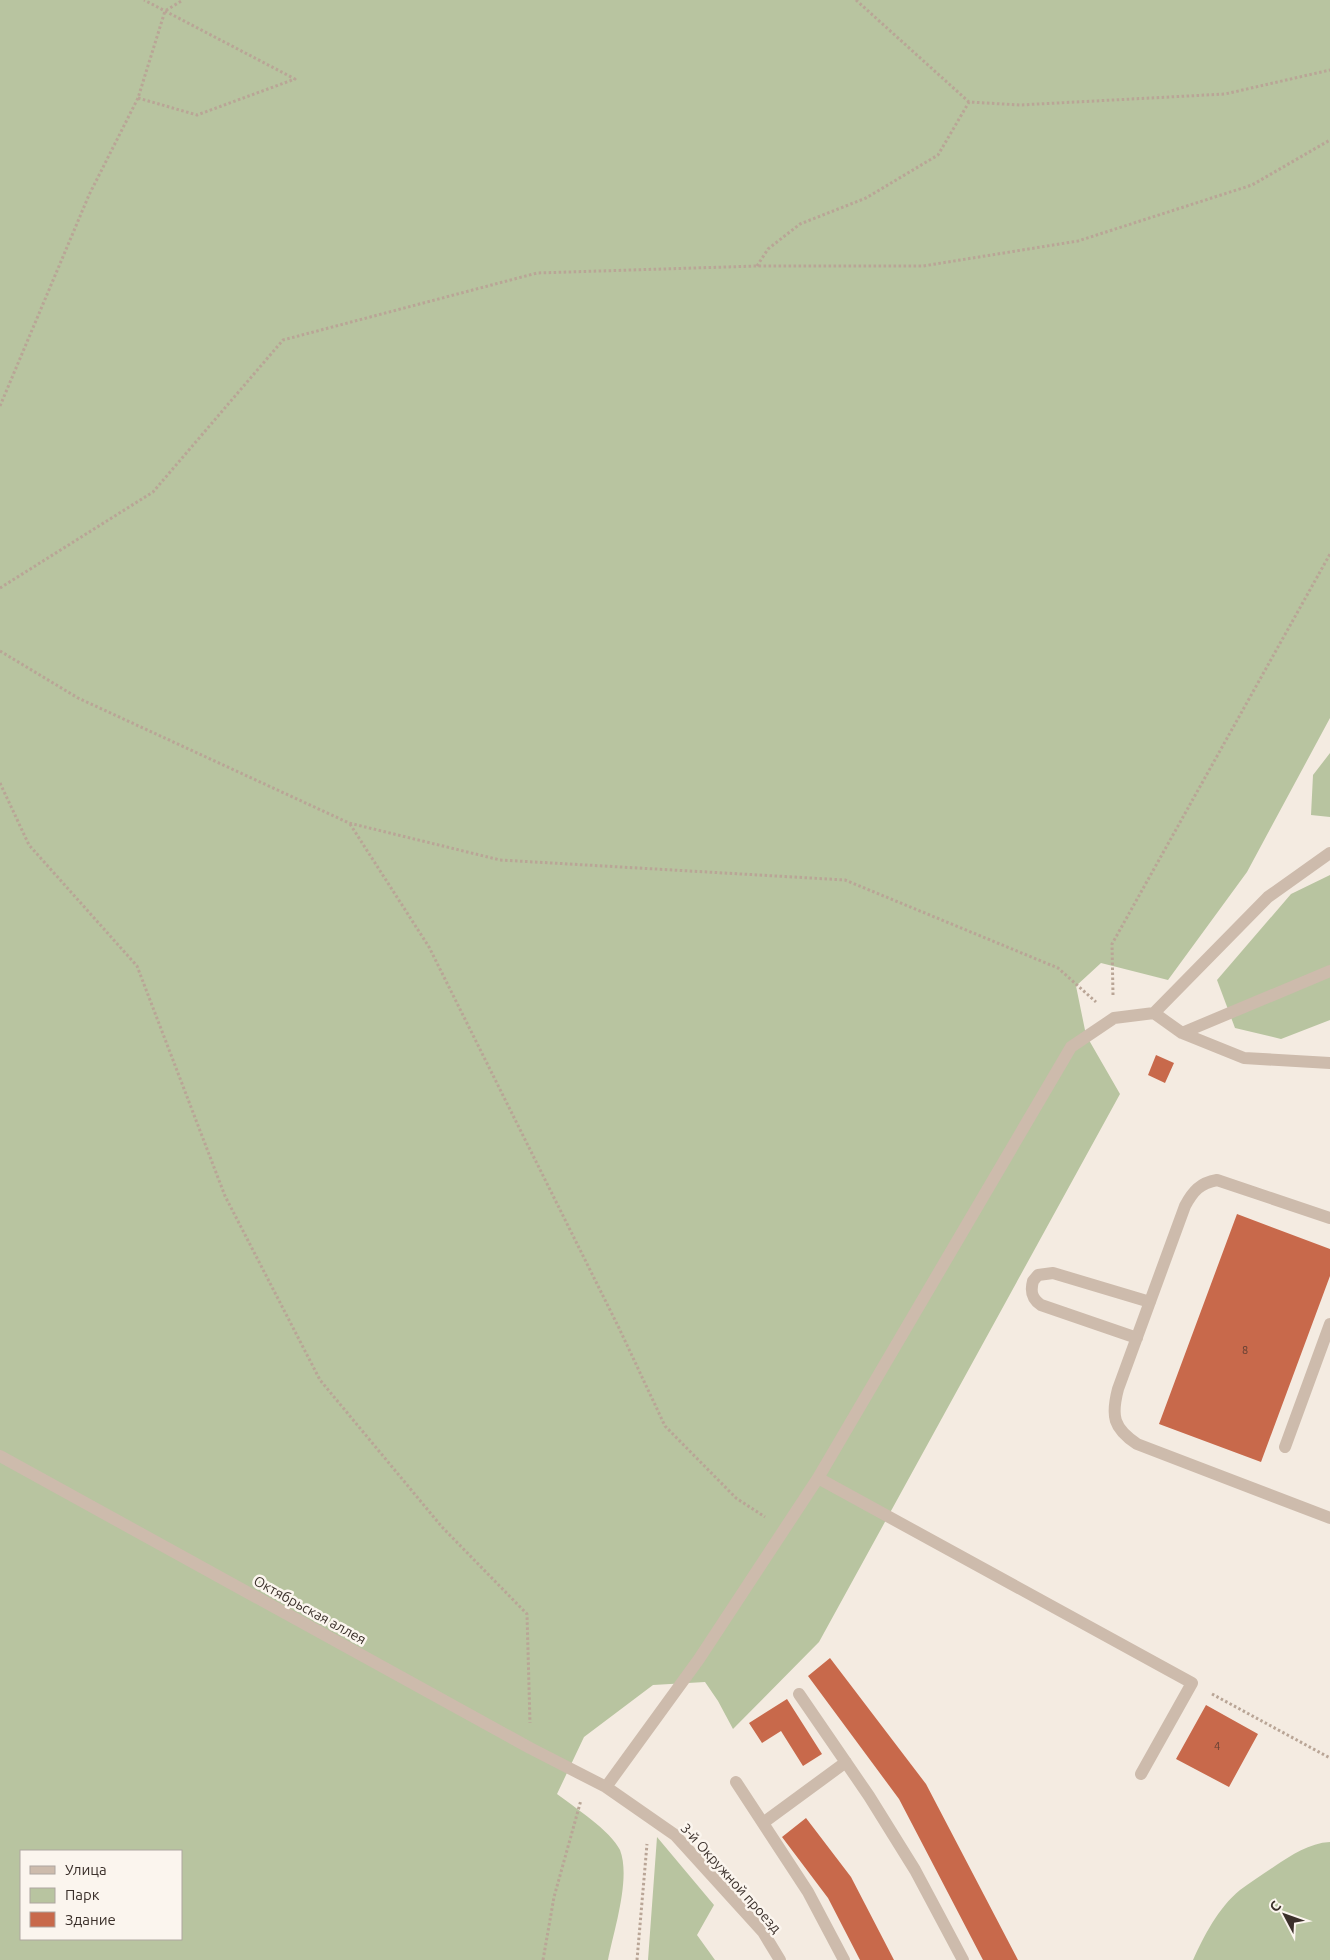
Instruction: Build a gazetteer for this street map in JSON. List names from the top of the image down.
{
  "streets": {
    "street": ["Октябрьская аллея", "3-й Окружной проезд"]
  },
  "crossings": [
    ["Октябрьская аллея", "3-й Окружной проезд"]
  ],
  "house_numbers": ["8", "4"],
  "legend": ["Улица", "Парк", "Здание"],
  "north": "top left"
}
